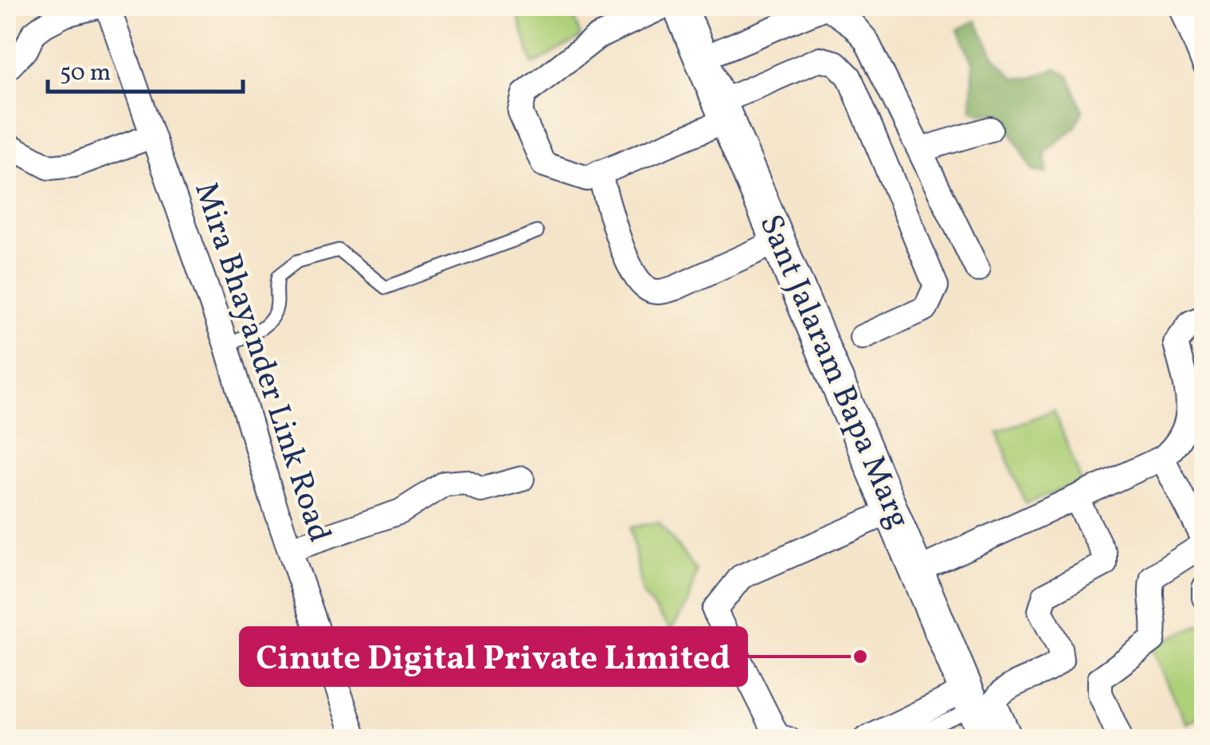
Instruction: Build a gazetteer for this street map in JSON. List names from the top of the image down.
{
  "streets": {
    "street": ["Mira Bhayander Link Road", "Sant Jalaram Bapa Marg"]
  },
  "places": ["Cinute Digital Private Limited"],
  "scale_bar": "50 m"
}
